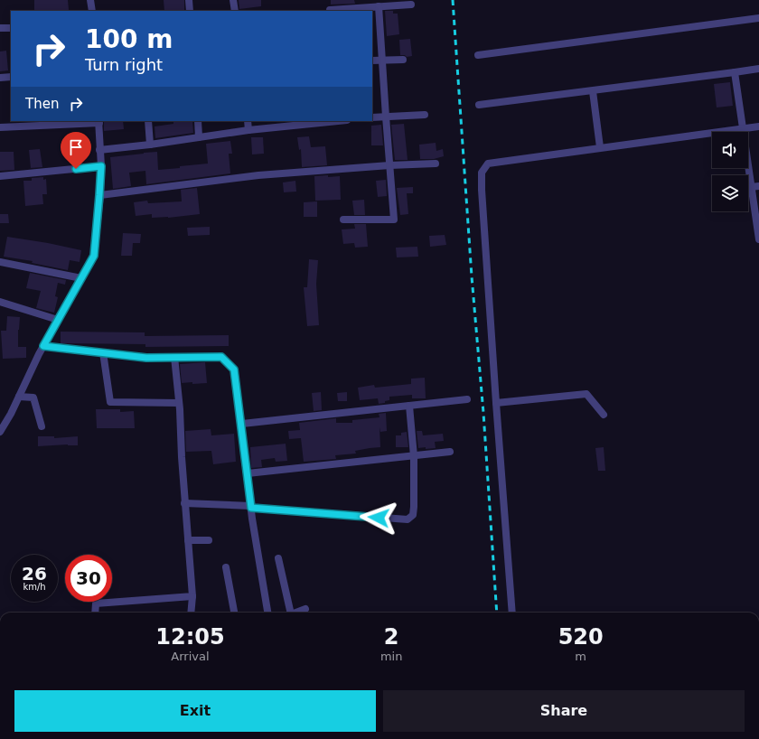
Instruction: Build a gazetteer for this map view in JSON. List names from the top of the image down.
{
  "page": {
    "turn": ["100 m", "Turn right"],
    "then": "Then",
    "speed": "26 km/h",
    "limit": "30",
    "eta": [
      "12:05",
      "Arrival",
      "2",
      "min",
      "520",
      "m"
    ],
    "buttons": ["Exit", "Share"]
  }
}
